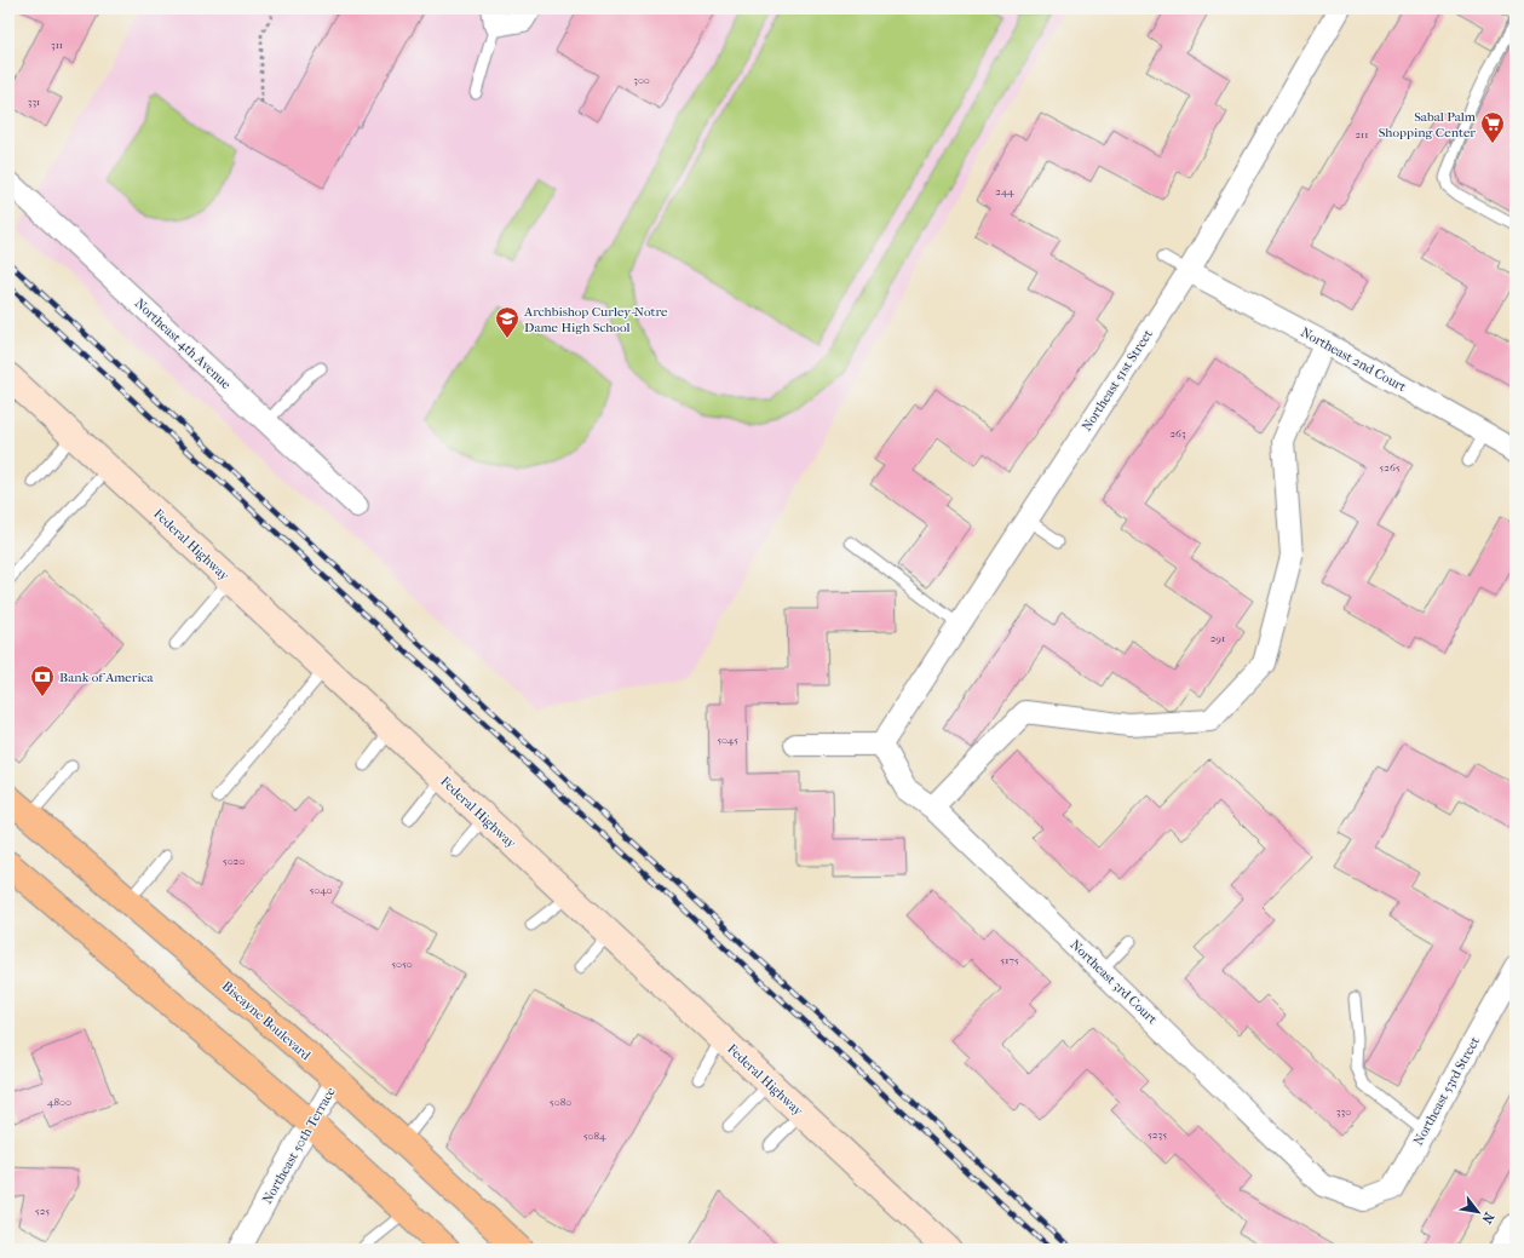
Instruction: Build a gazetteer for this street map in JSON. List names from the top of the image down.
{
  "streets": {
    "main road": ["Biscayne Boulevard"],
    "street": [
      "Northeast 4th Avenue",
      "Northeast 2nd Court",
      "Northeast 51st Street",
      "Federal Highway",
      "Northeast 3rd Court",
      "Northeast 53rd Street",
      "Northeast 50th Terrace"
    ]
  },
  "crossings": [
    ["Northeast 2nd Court", "Northeast 51st Street"],
    ["Northeast 51st Street", "Northeast 3rd Court"],
    ["Northeast 3rd Court", "Northeast 53rd Street"],
    ["Biscayne Boulevard", "Northeast 50th Terrace"]
  ],
  "places": {
    "supermarket": ["Sabal Palm Shopping Center"],
    "school or university": ["Archbishop Curley-Notre Dame High School"],
    "bank": ["Bank of America"]
  },
  "house_numbers": [
    "311",
    "300",
    "331",
    "211",
    "244",
    "263",
    "5265",
    "291",
    "5045",
    "5020",
    "5040",
    "5175",
    "5050",
    "4800",
    "5080",
    "330",
    "5235",
    "5084",
    "525"
  ],
  "north": "bottom right"
}
